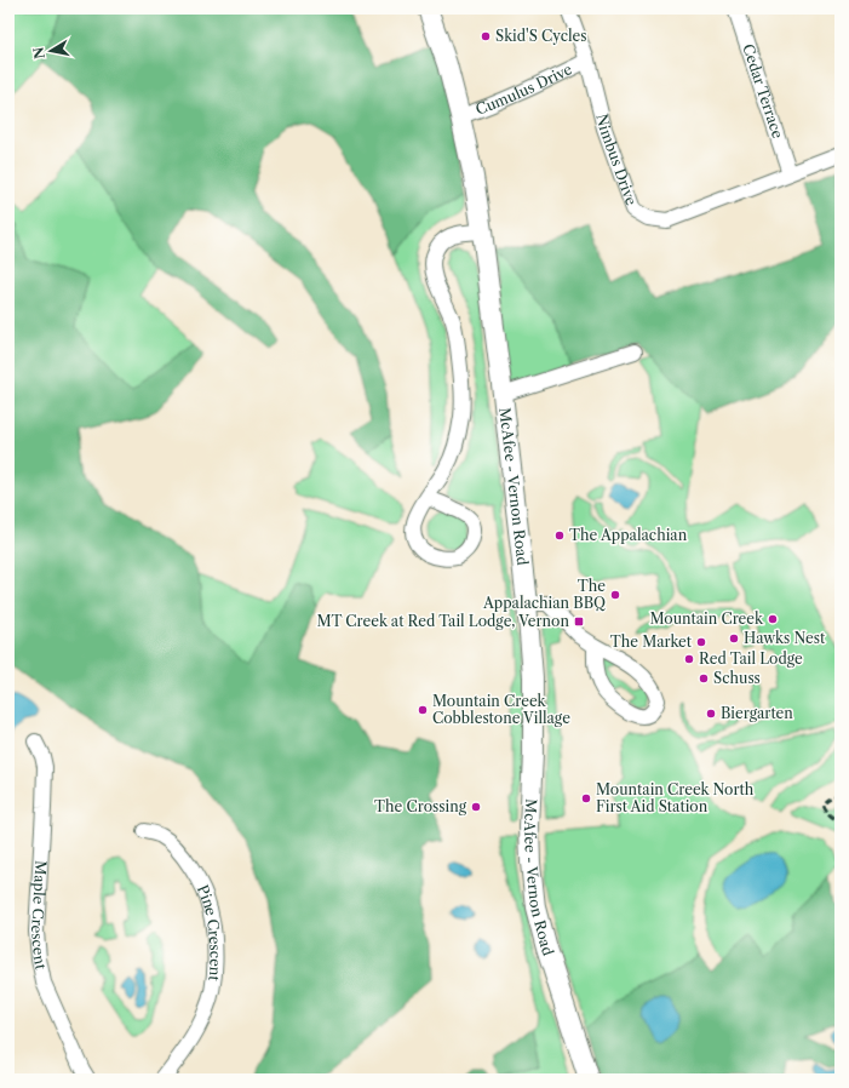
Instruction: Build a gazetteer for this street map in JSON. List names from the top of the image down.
{
  "streets": {
    "main road": ["McAfee - Vernon Road"],
    "street": [
      "Cumulus Drive",
      "Cedar Terrace",
      "Nimbus Drive",
      "Maple Crescent",
      "Pine Crescent"
    ]
  },
  "crossings": [
    ["Cumulus Drive", "Nimbus Drive"],
    ["Cumulus Drive", "McAfee - Vernon Road"],
    ["Cedar Terrace", "Nimbus Drive"]
  ],
  "places": {
    "other": [
      "Skid'S Cycles",
      "The Appalachian",
      "The Appalachian BBQ",
      "Mountain Creek",
      "Hawks Nest",
      "The Market",
      "Red Tail Lodge",
      "Schuss",
      "Mountain Creek Cobblestone Village",
      "Biergarten",
      "Mountain Creek North First Aid Station",
      "The Crossing"
    ],
    "transit": ["MT Creek at Red Tail Lodge, Vernon"]
  },
  "north": "left"
}
